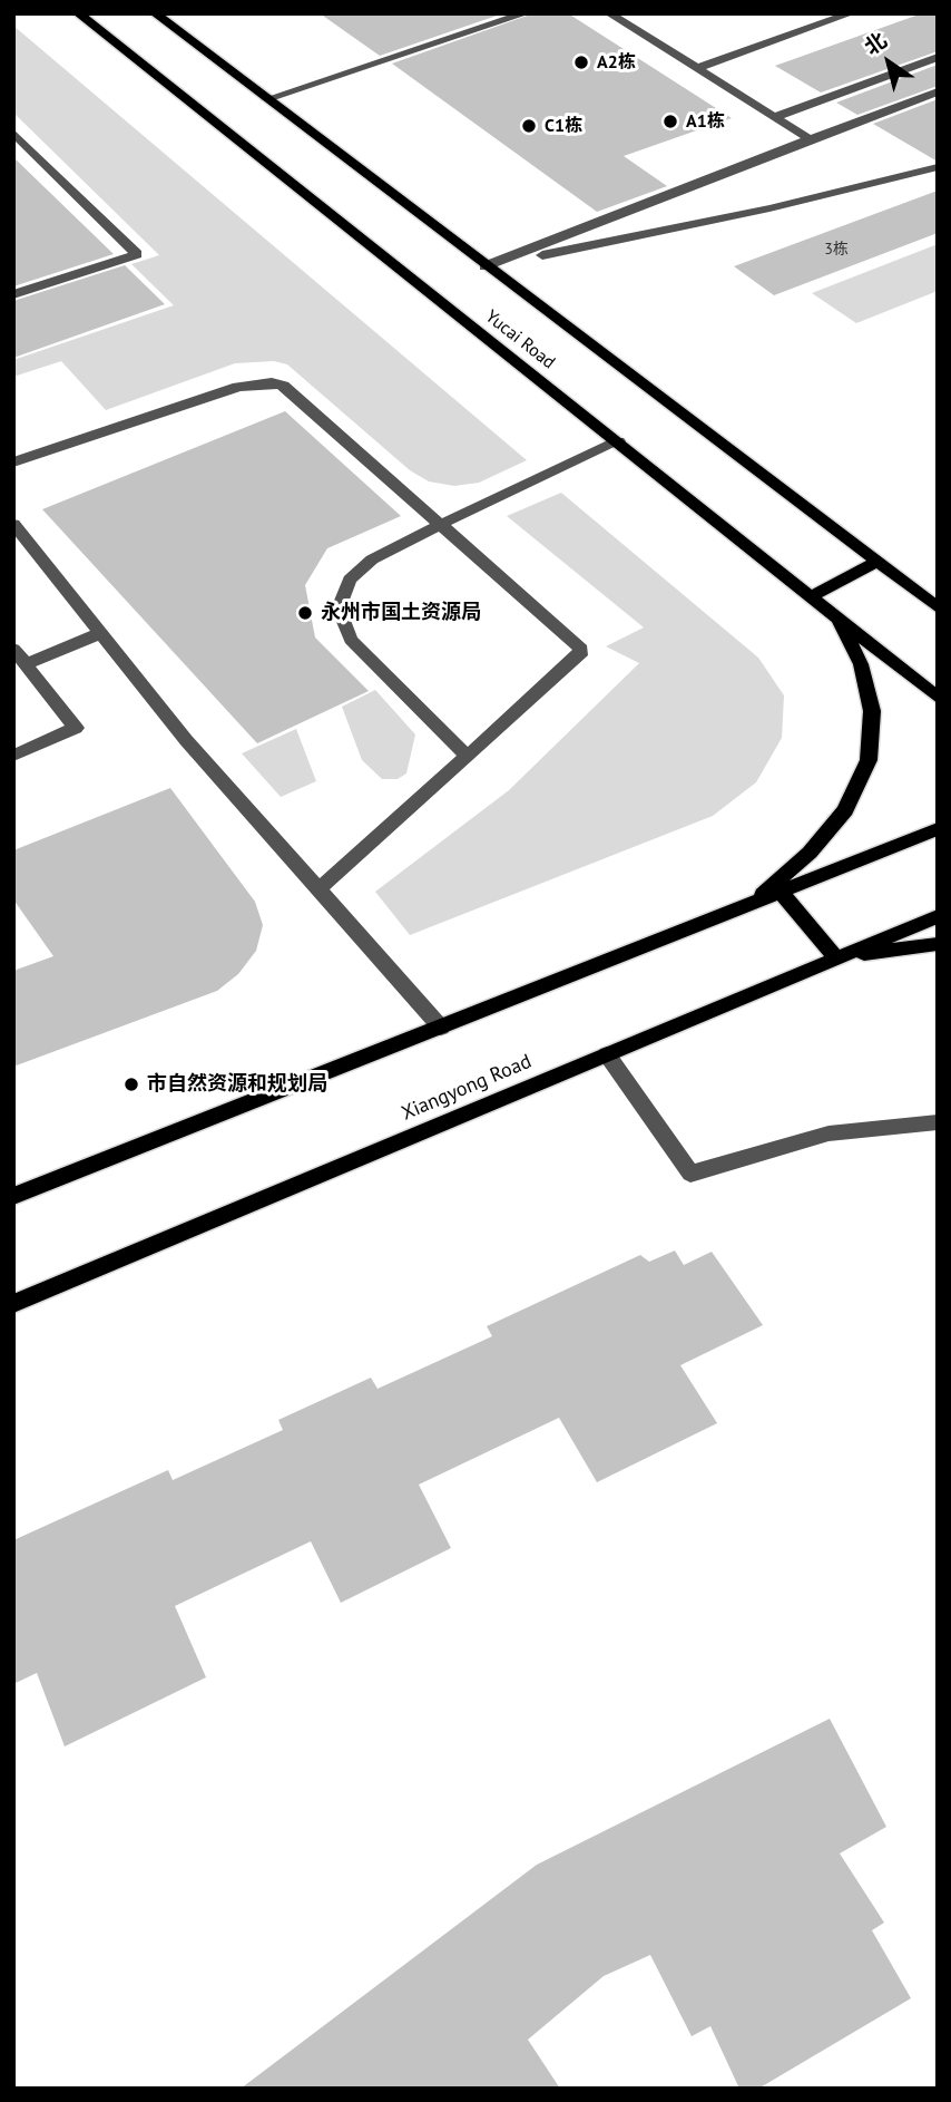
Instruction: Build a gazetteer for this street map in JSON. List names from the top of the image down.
{
  "streets": {
    "main road": ["Yucai Road", "Xiangyong Road"]
  },
  "places": [
    "A2栋",
    "A1栋",
    "C1栋",
    "永州市国土资源局",
    "市自然资源和规划局"
  ],
  "house_numbers": ["3栋"],
  "north": "top left"
}
